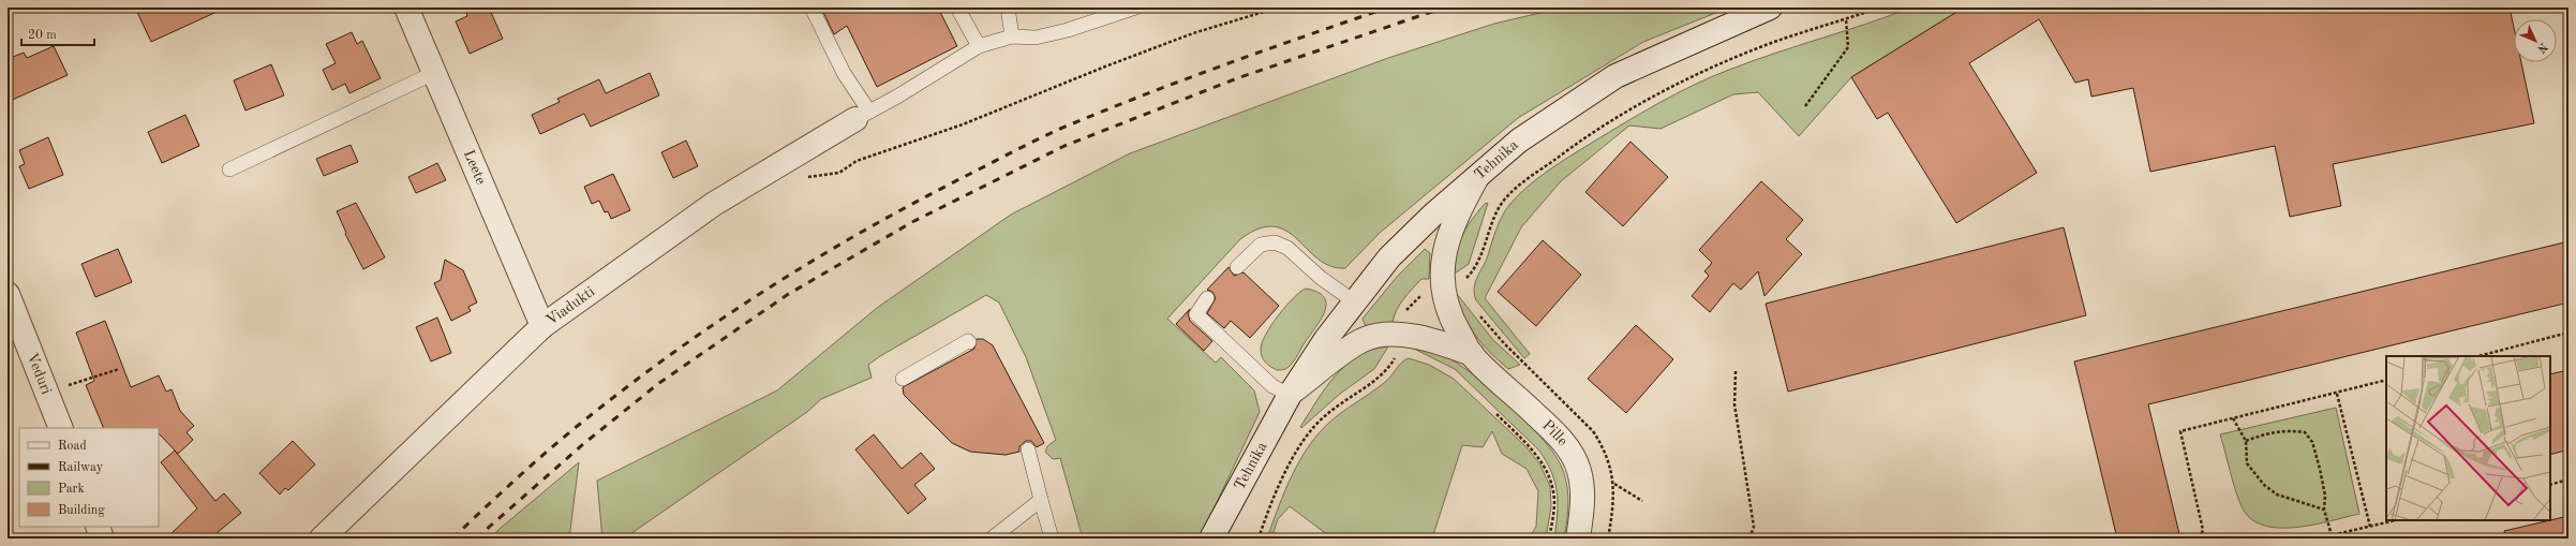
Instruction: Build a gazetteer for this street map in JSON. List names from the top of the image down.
{
  "streets": {
    "street": [
      "Tehnika",
      "Leete",
      "Viadukti",
      "Veduri",
      "Pille"
    ]
  },
  "crossings": [
    ["Tehnika", "Pille"],
    ["Leete", "Viadukti"]
  ],
  "legend": [
    "Road",
    "Railway",
    "Park",
    "Building"
  ],
  "scale_bar": "20 m",
  "north": "bottom right"
}
